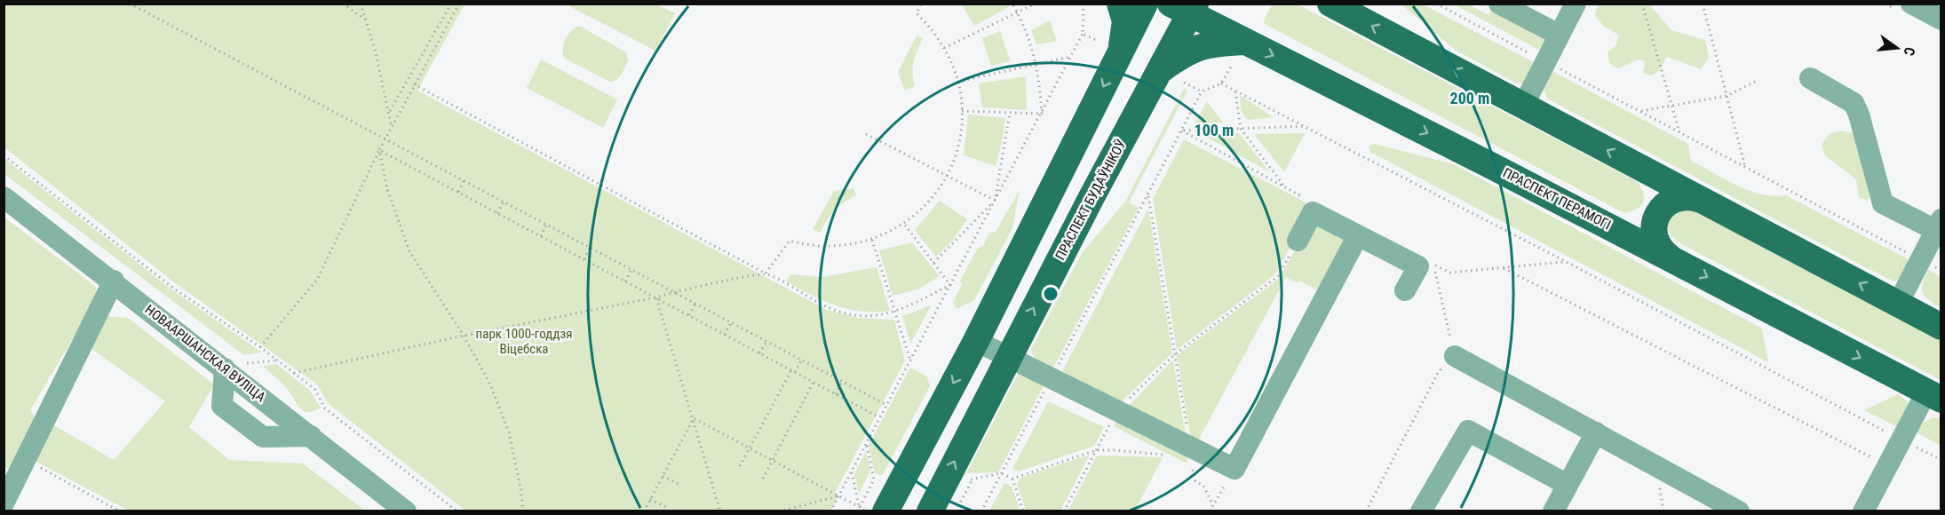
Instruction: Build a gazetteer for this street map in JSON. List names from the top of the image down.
{
  "streets": {
    "main road": ["ПРАСПЕКТ ПЕРАМОГІ", "ПРАСПЕКТ БУДАЎНІКОЎ"],
    "street": ["НОВААРШАНСКАЯ ВУЛІЦА"]
  },
  "crossings": [
    ["ПРАСПЕКТ ПЕРАМОГІ", "ПРАСПЕКТ БУДАЎНІКОЎ"]
  ],
  "parks": ["парк 1000-годдзя Віцебска"],
  "north": "right",
  "rings": ["200 m", "100 m"]
}
